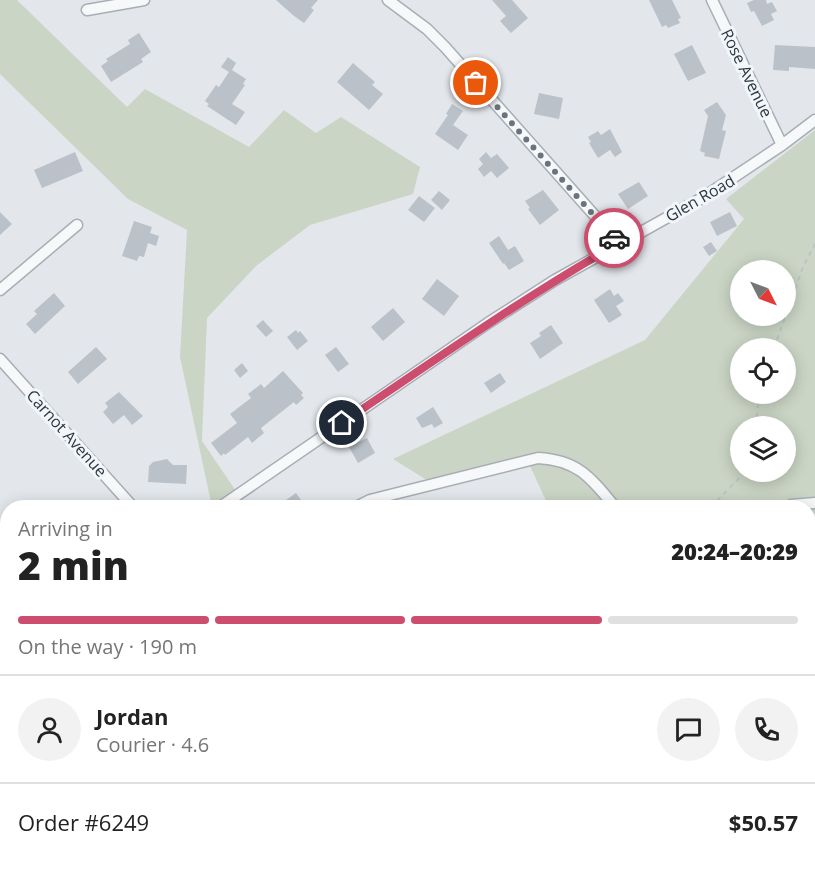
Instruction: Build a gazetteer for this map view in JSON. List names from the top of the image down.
{
  "streets": {
    "street": ["Rose Avenue", "Glen Road", "Carnot Avenue"]
  },
  "crossings": [
    ["Rose Avenue", "Glen Road"]
  ],
  "north": "bottom right",
  "page": {
    "heading": ["2 min", "Arriving in", "20:24–20:29"],
    "panel": [
      "Jordan",
      "Courier · 4.6",
      "Order #6249",
      "$50.57"
    ],
    "bar": "On the way · 190 m"
  }
}
